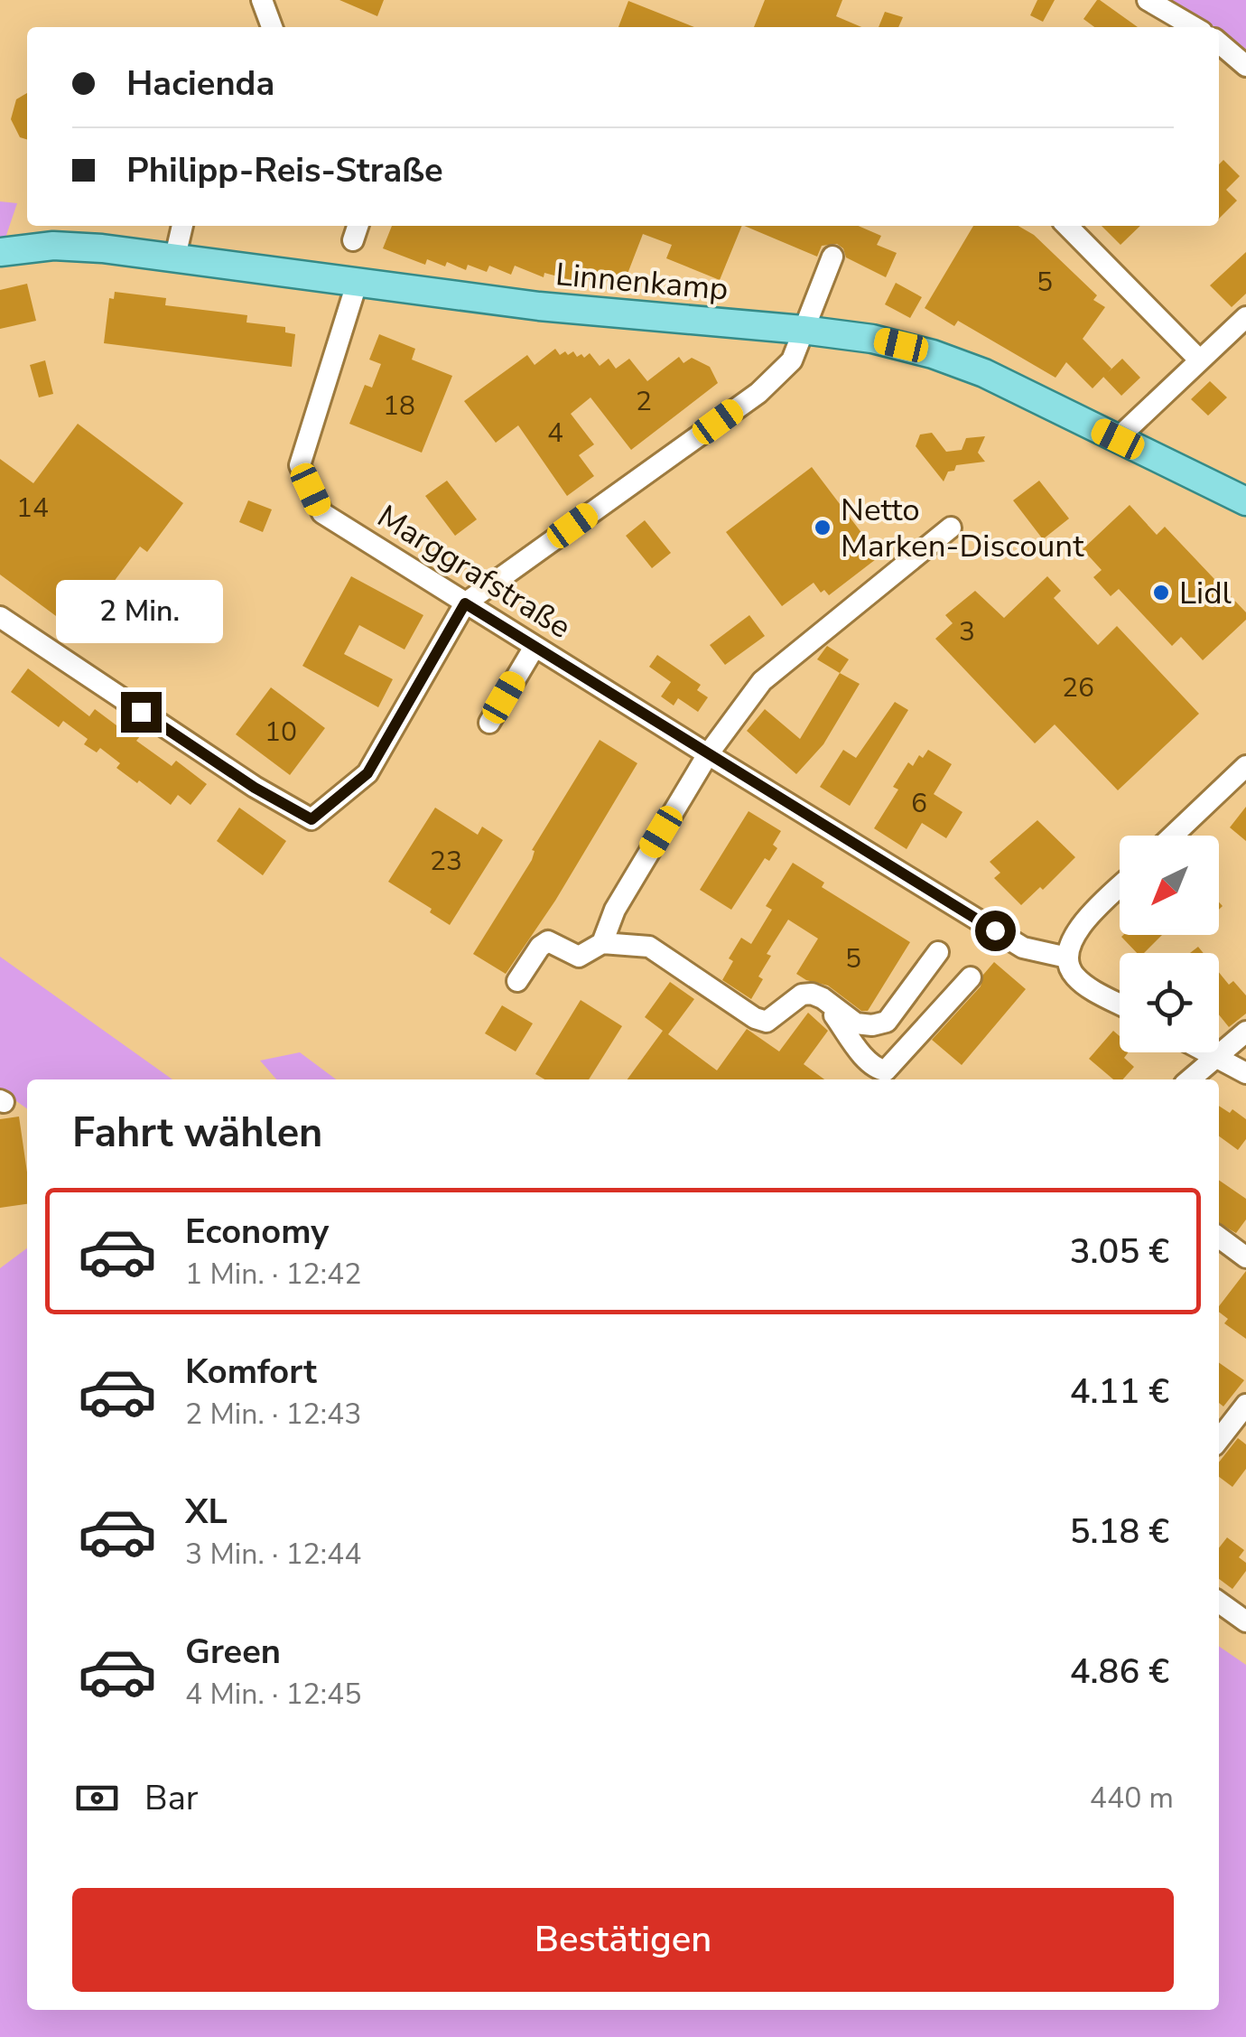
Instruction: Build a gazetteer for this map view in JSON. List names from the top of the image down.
{
  "streets": {
    "main road": ["Linnenkamp"],
    "street": ["Marggrafstraße"]
  },
  "crossings": [
    ["Linnenkamp", "Marggrafstraße"]
  ],
  "places": ["Netto Marken-Discount", "Lidl"],
  "house_numbers": [
    "5",
    "2",
    "18",
    "4",
    "14",
    "3",
    "26",
    "10",
    "6",
    "23",
    "5"
  ],
  "north": "bottom left",
  "page": {
    "banner": ["Hacienda", "Philipp-Reis-Straße"],
    "bubble": "2 Min.",
    "heading": "Fahrt wählen",
    "list": [
      {
        "name": "Economy",
        "note": "1 Min. · 12:42",
        "value": "3.05 €"
      },
      {
        "name": "Komfort",
        "note": "2 Min. · 12:43",
        "value": "4.11 €"
      },
      {
        "name": "XL",
        "note": "3 Min. · 12:44",
        "value": "5.18 €"
      },
      {
        "name": "Green",
        "note": "4 Min. · 12:45",
        "value": "4.86 €"
      }
    ],
    "pay": ["Bar", "440 m"],
    "buttons": "Bestätigen"
  }
}
